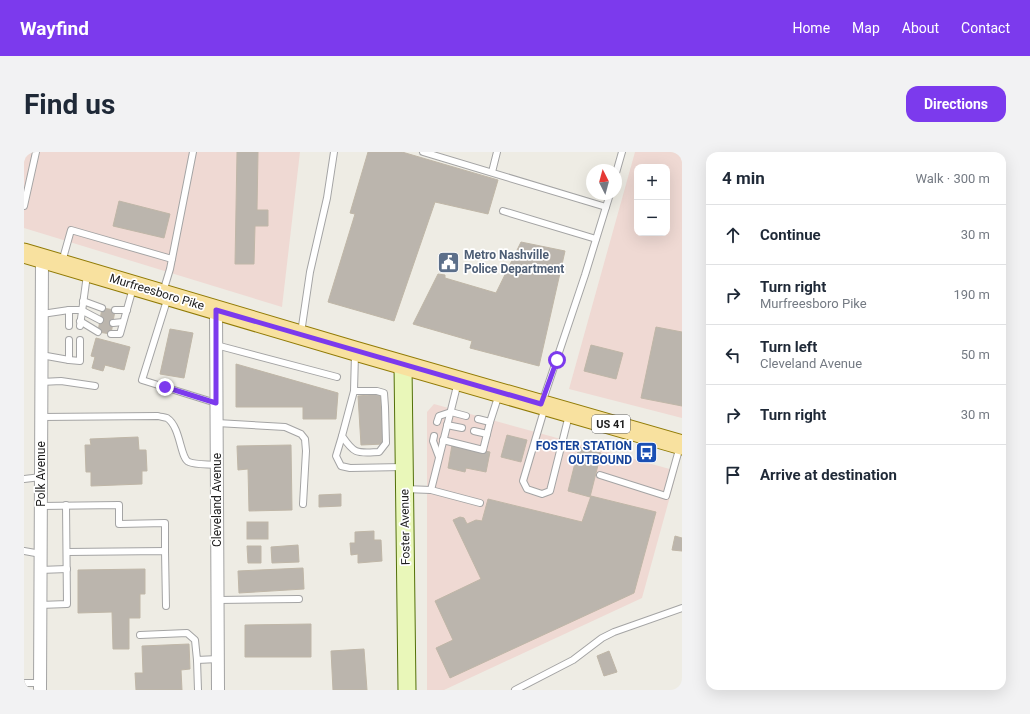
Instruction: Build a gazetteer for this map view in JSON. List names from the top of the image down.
{
  "streets": {
    "main road": ["Murfreesboro Pike", "US 41", "Foster Avenue"],
    "street": ["Polk Avenue", "Cleveland Avenue"]
  },
  "crossings": [
    ["Murfreesboro Pike", "Polk Avenue"],
    ["Murfreesboro Pike", "Cleveland Avenue"],
    ["Murfreesboro Pike", "Foster Avenue"]
  ],
  "places": {
    "public building": ["Metro Nashville Police Department"],
    "bus stop": ["FOSTER STATION OUTBOUND"]
  },
  "north": "top",
  "page": {
    "header": "Wayfind",
    "nav": [
      "Home",
      "Map",
      "About",
      "Contact"
    ],
    "buttons": "Directions",
    "title": "Find us",
    "heading": ["4 min", "Walk · 300 m"],
    "map_buttons": ["+", "−"],
    "list": [
      ["Continue", "30 m"],
      ["Turn right", "Murfreesboro Pike", "190 m"],
      ["Turn left", "Cleveland Avenue", "50 m"],
      ["Turn right", "30 m"],
      "Arrive at destination"
    ]
  }
}
